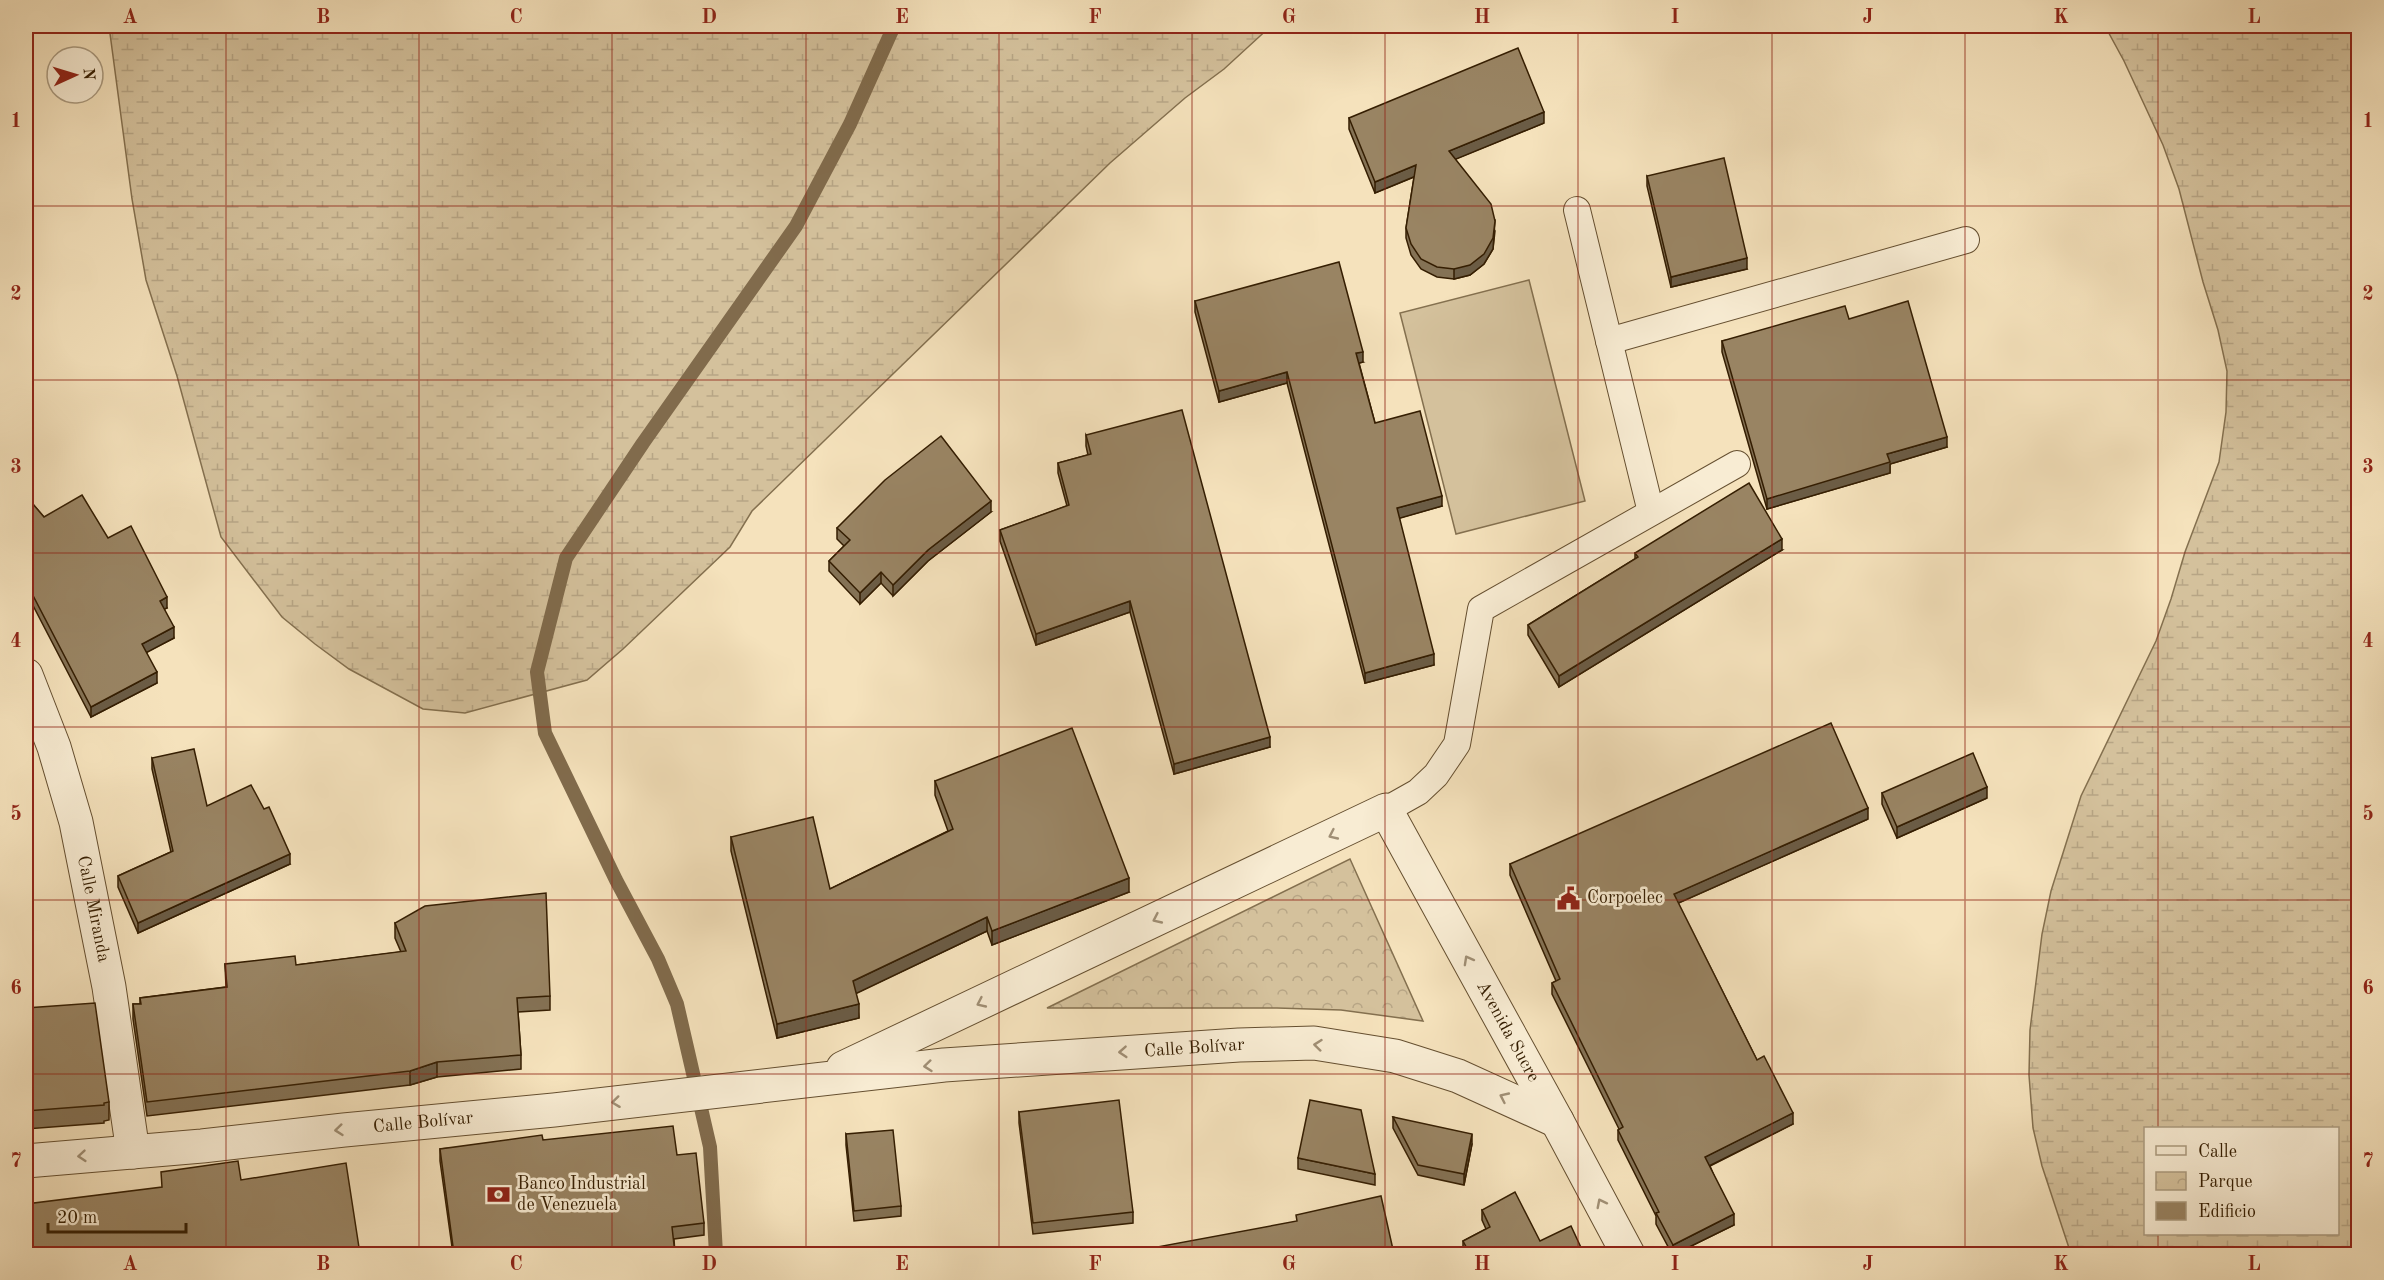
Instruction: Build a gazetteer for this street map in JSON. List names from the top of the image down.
{
  "streets": {
    "street": ["Calle Miranda", "Avenida Sucre", "Calle Bolívar"]
  },
  "crossings": [
    ["Calle Miranda", "Calle Bolívar"],
    ["Avenida Sucre", "Calle Bolívar"]
  ],
  "one_way": ["Avenida Sucre", "Calle Bolívar"],
  "places": {
    "public building": ["Corpoelec"],
    "bank": ["Banco Industrial de Venezuela"]
  },
  "legend": ["Calle", "Parque", "Edificio"],
  "scale_bar": "20 m",
  "north": "right",
  "grid": {
    "columns": [
      "A",
      "B",
      "C",
      "D",
      "E",
      "F",
      "G",
      "H",
      "I",
      "J",
      "K",
      "L"
    ],
    "rows": [
      "1",
      "2",
      "3",
      "4",
      "5",
      "6",
      "7"
    ]
  }
}
